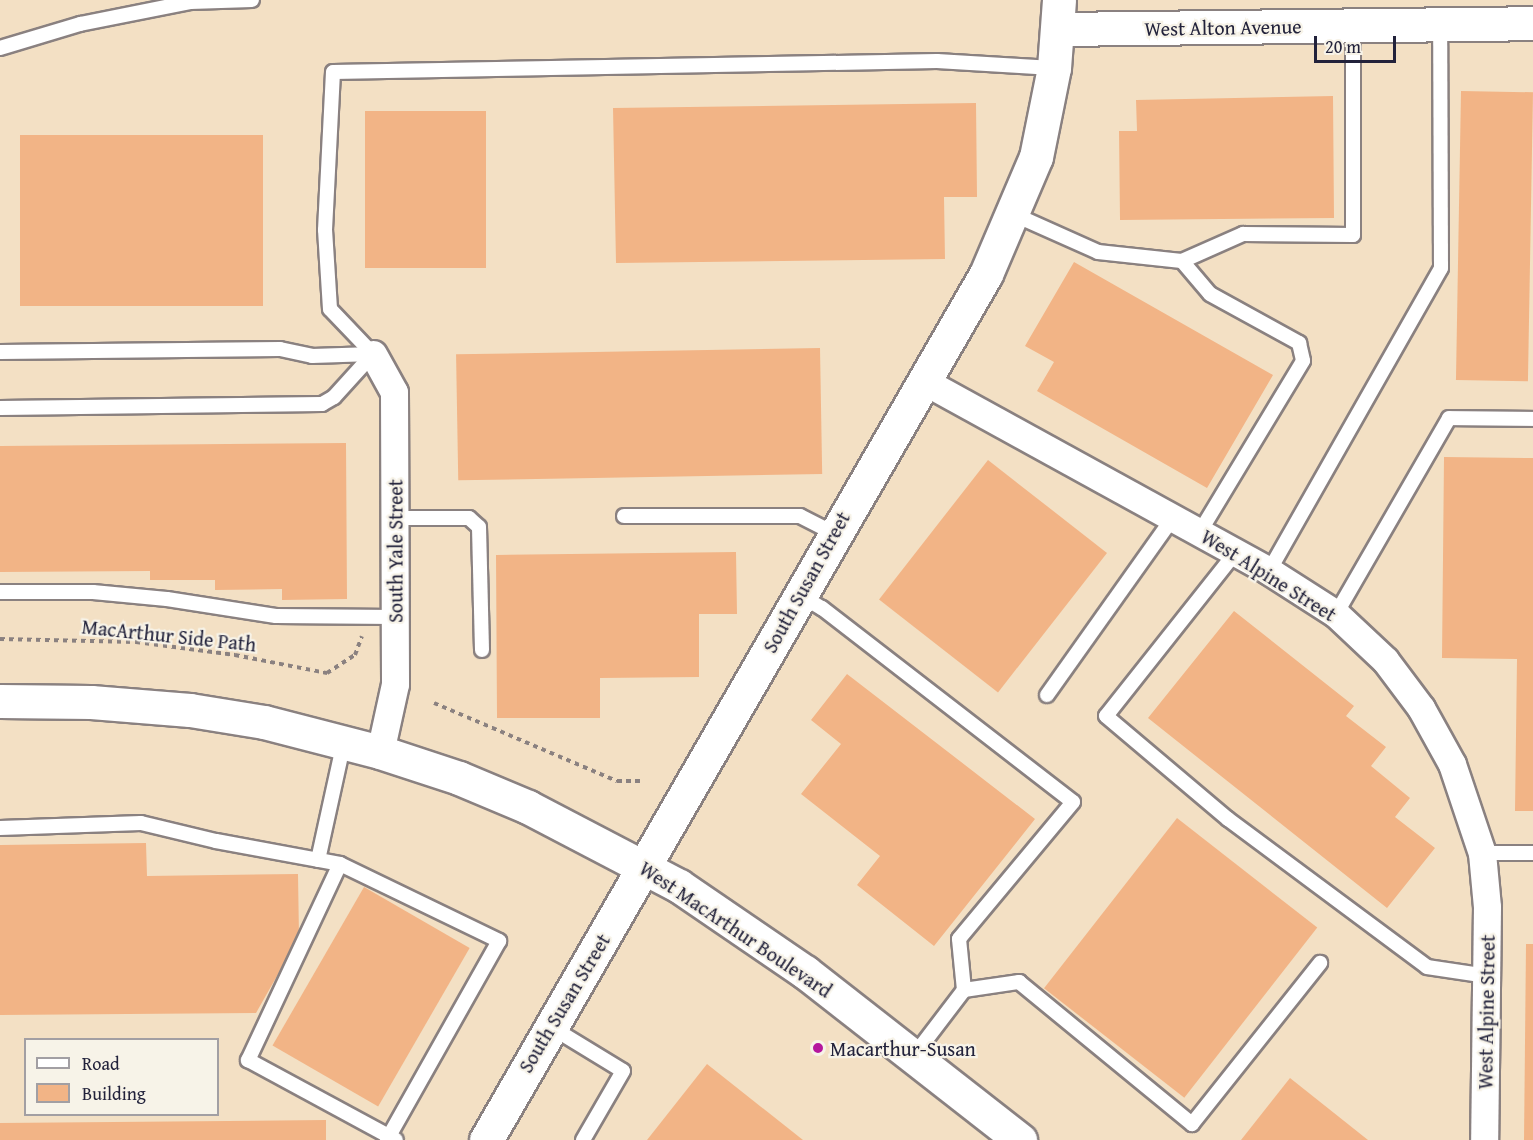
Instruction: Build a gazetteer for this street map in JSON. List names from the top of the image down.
{
  "streets": {
    "street": [
      "West Alton Avenue",
      "South Yale Street",
      "West Alpine Street",
      "South Susan Street",
      "West MacArthur Boulevard"
    ],
    "path": ["MacArthur Side Path"]
  },
  "crossings": [
    ["West Alton Avenue", "South Susan Street"],
    ["South Yale Street", "West MacArthur Boulevard"],
    ["West Alpine Street", "South Susan Street"],
    ["South Susan Street", "West MacArthur Boulevard"]
  ],
  "places": ["Macarthur-Susan"],
  "legend": ["Road", "Building"],
  "scale_bar": "20 m"
}
